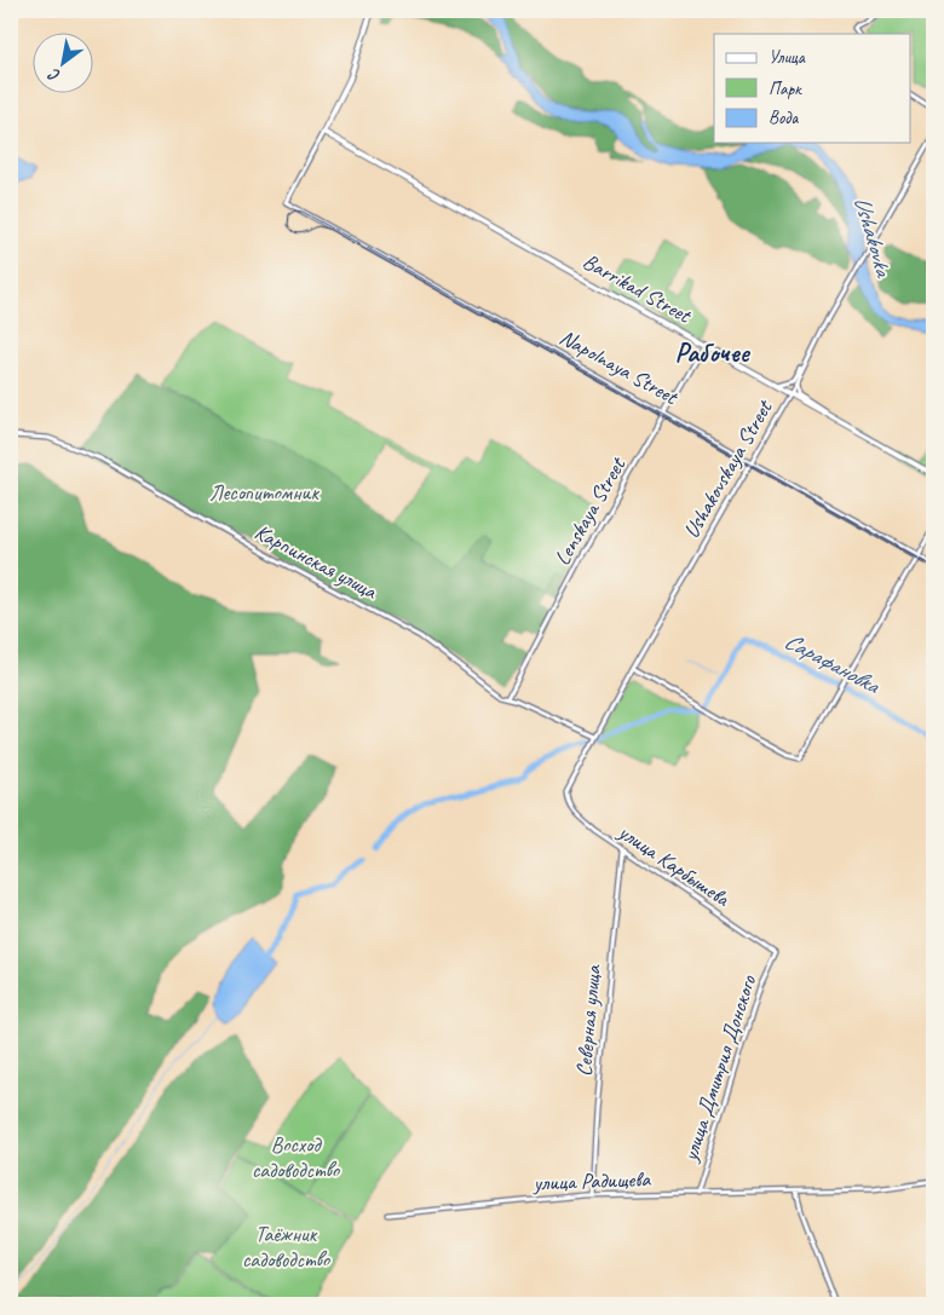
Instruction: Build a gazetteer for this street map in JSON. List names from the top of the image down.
{
  "streets": {
    "main road": ["Barrikad Street"],
    "street": [
      "Napolnaya Street",
      "Ushakovskaya Street",
      "Lenskaya Street",
      "Карпинская улица",
      "улица Карбышева",
      "Северная улица",
      "улица Дмитрия Донского",
      "улица Радищева"
    ]
  },
  "crossings": [
    ["Barrikad Street", "Napolnaya Street"],
    ["Barrikad Street", "Ushakovskaya Street"],
    ["Barrikad Street", "Lenskaya Street"],
    ["Napolnaya Street", "Ushakovskaya Street"],
    ["Napolnaya Street", "Lenskaya Street"],
    ["Ushakovskaya Street", "Карпинская улица"],
    ["Ushakovskaya Street", "улица Карбышева"],
    ["Lenskaya Street", "Карпинская улица"],
    ["улица Карбышева", "Северная улица"],
    ["улица Карбышева", "улица Дмитрия Донского"],
    ["Северная улица", "улица Радищева"],
    ["улица Дмитрия Донского", "улица Радищева"]
  ],
  "districts": ["Рабочее"],
  "water": ["Ushakovka", "Сарафановка"],
  "parks": ["Лесопитомник", "Восход садоводство", "Таёжник садоводство"],
  "legend": ["Улица", "Парк", "Вода"],
  "north": "bottom left"
}
